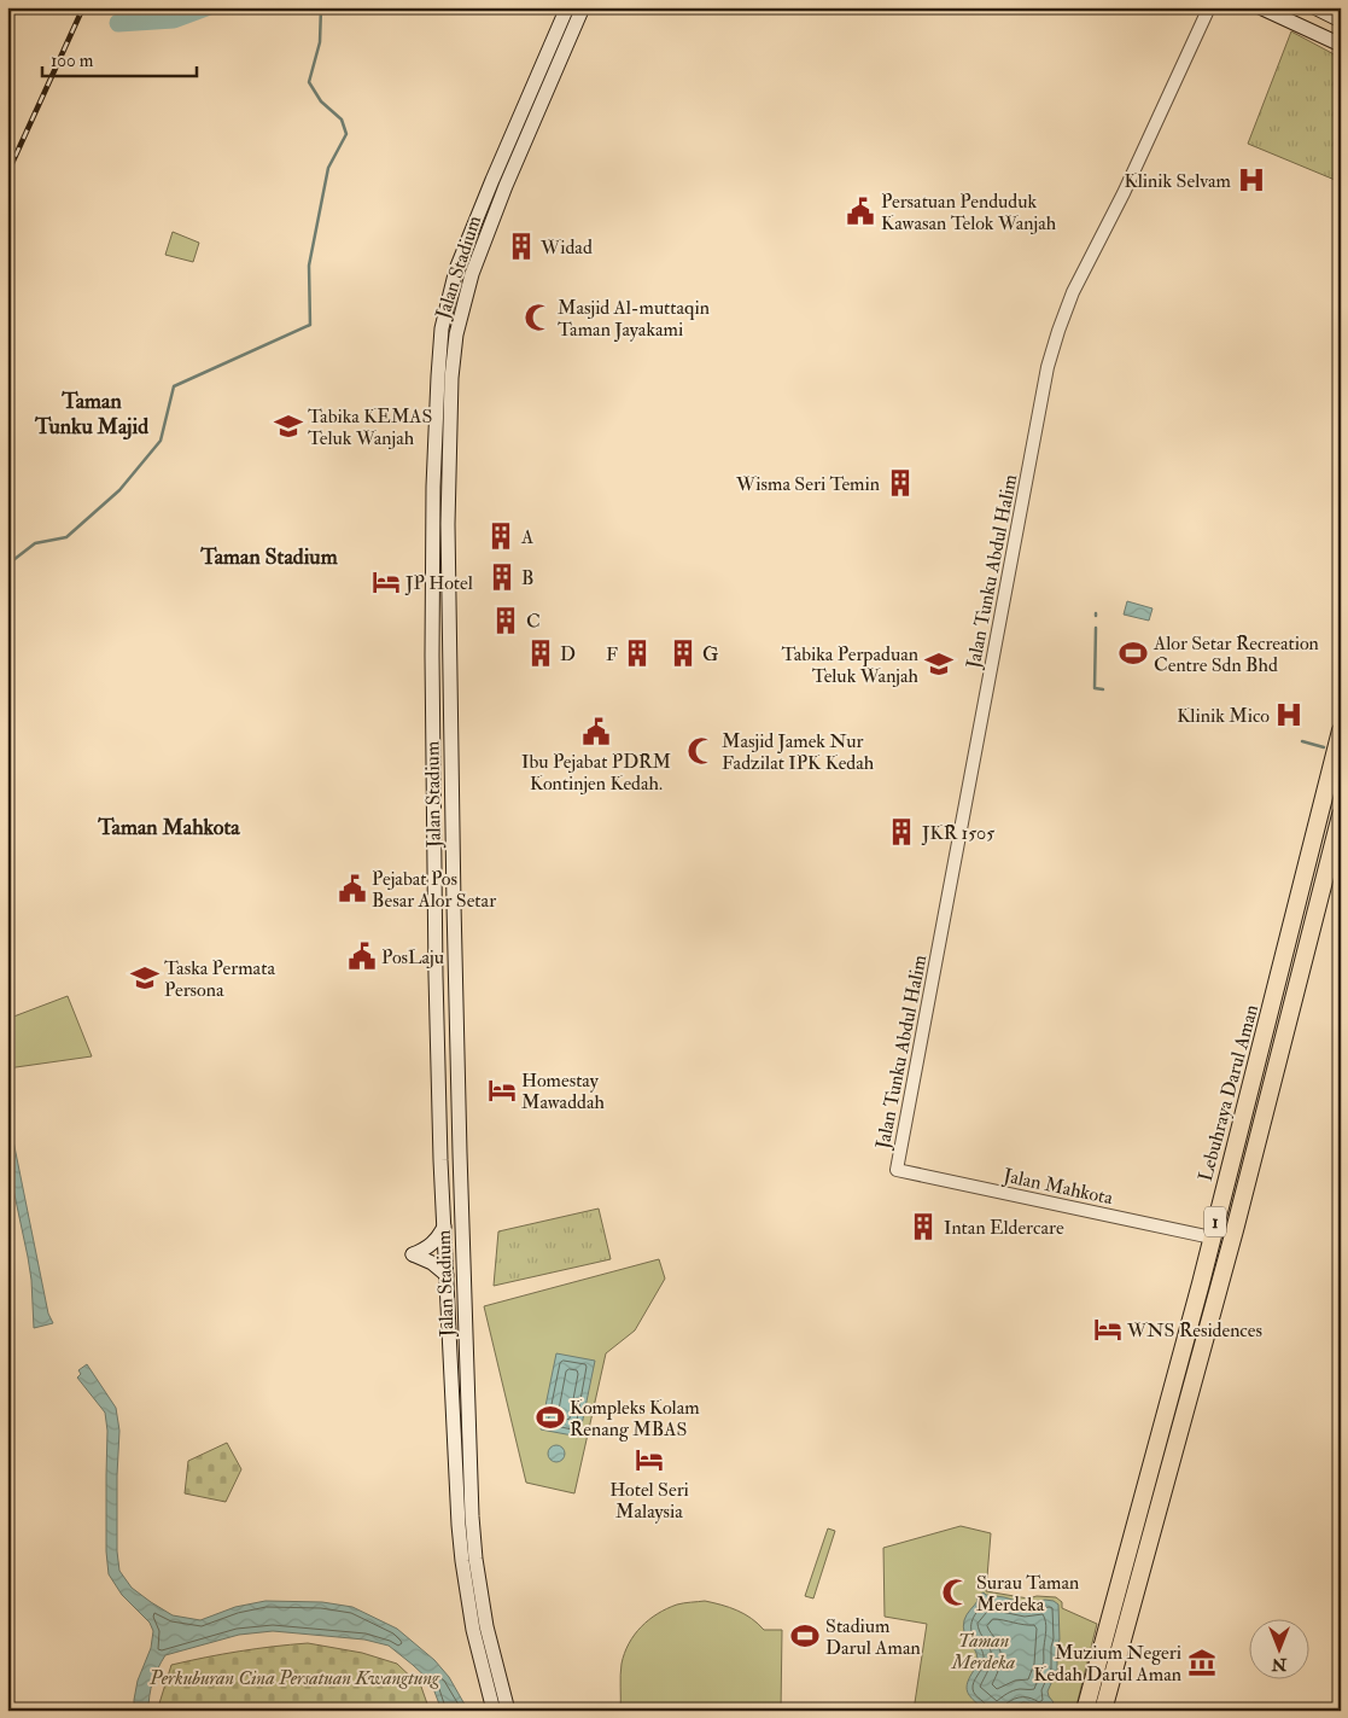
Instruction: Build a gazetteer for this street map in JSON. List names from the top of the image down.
{
  "streets": {
    "main road": ["Jalan Stadium", "Lebuhraya Darul Aman", "1"],
    "street": ["Jalan Tunku Abdul Halim", "Jalan Mahkota"]
  },
  "crossings": [
    ["Jalan Tunku Abdul Halim", "Jalan Mahkota"],
    ["Lebuhraya Darul Aman", "Jalan Mahkota"]
  ],
  "districts": ["Taman Tunku Majid", "Taman Stadium", "Taman Mahkota"],
  "parks": ["Taman Merdeka", "Perkuburan Cina Persatuan Kwangtung"],
  "places": {
    "hospital": ["Klinik Selvam", "Klinik Mico"],
    "public building": [
      "Persatuan Penduduk Kawasan Telok Wanjah",
      "Ibu Pejabat PDRM Kontinjen Kedah.",
      "Pejabat Pos Besar Alor Setar",
      "PosLaju"
    ],
    "building": [
      "Widad",
      "Wisma Seri Temin",
      "A",
      "B",
      "C",
      "D",
      "F",
      "G",
      "JKR 1505",
      "Intan Eldercare"
    ],
    "mosque": ["Masjid Al-muttaqin Taman Jayakami", "Masjid Jamek Nur Fadzilat IPK Kedah", "Surau Taman Merdeka"],
    "school or university": ["Tabika KEMAS Teluk Wanjah", "Tabika Perpaduan Teluk Wanjah", "Taska Permata Persona"],
    "hotel": [
      "JP Hotel",
      "Homestay Mawaddah",
      "WNS Residences",
      "Hotel Seri Malaysia"
    ],
    "sports": ["Alor Setar Recreation Centre Sdn Bhd", "Kompleks Kolam Renang MBAS", "Stadium Darul Aman"],
    "museum": ["Muzium Negeri Kedah Darul Aman"]
  },
  "scale_bar": "100 m",
  "north": "bottom"
}
